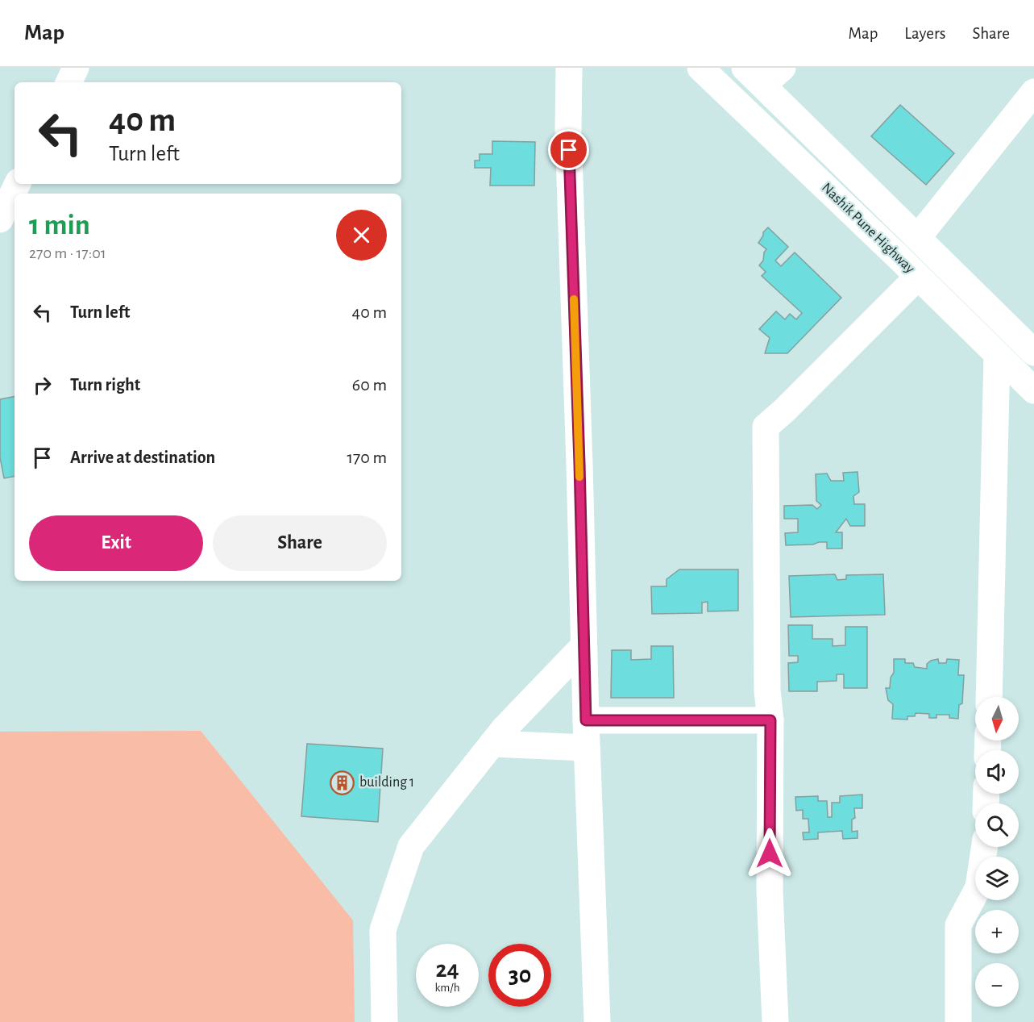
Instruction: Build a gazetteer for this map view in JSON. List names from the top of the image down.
{
  "streets": {
    "main road": ["Nashik Pune Highway"]
  },
  "places": {
    "building": ["building 1"]
  },
  "north": "bottom",
  "page": {
    "header": "Map",
    "nav": ["Map", "Layers", "Share"],
    "turn": ["40 m", "Turn left"],
    "heading": ["1 min", "270 m · 17:01"],
    "list": [
      {
        "name": "Turn left",
        "value": "40 m"
      },
      {
        "name": "Turn right",
        "value": "60 m"
      },
      {
        "name": "Arrive at destination",
        "value": "170 m"
      }
    ],
    "buttons": ["Exit", "Share"],
    "map_buttons": ["+", "−"],
    "speed": "24 km/h",
    "limit": "30"
  }
}
